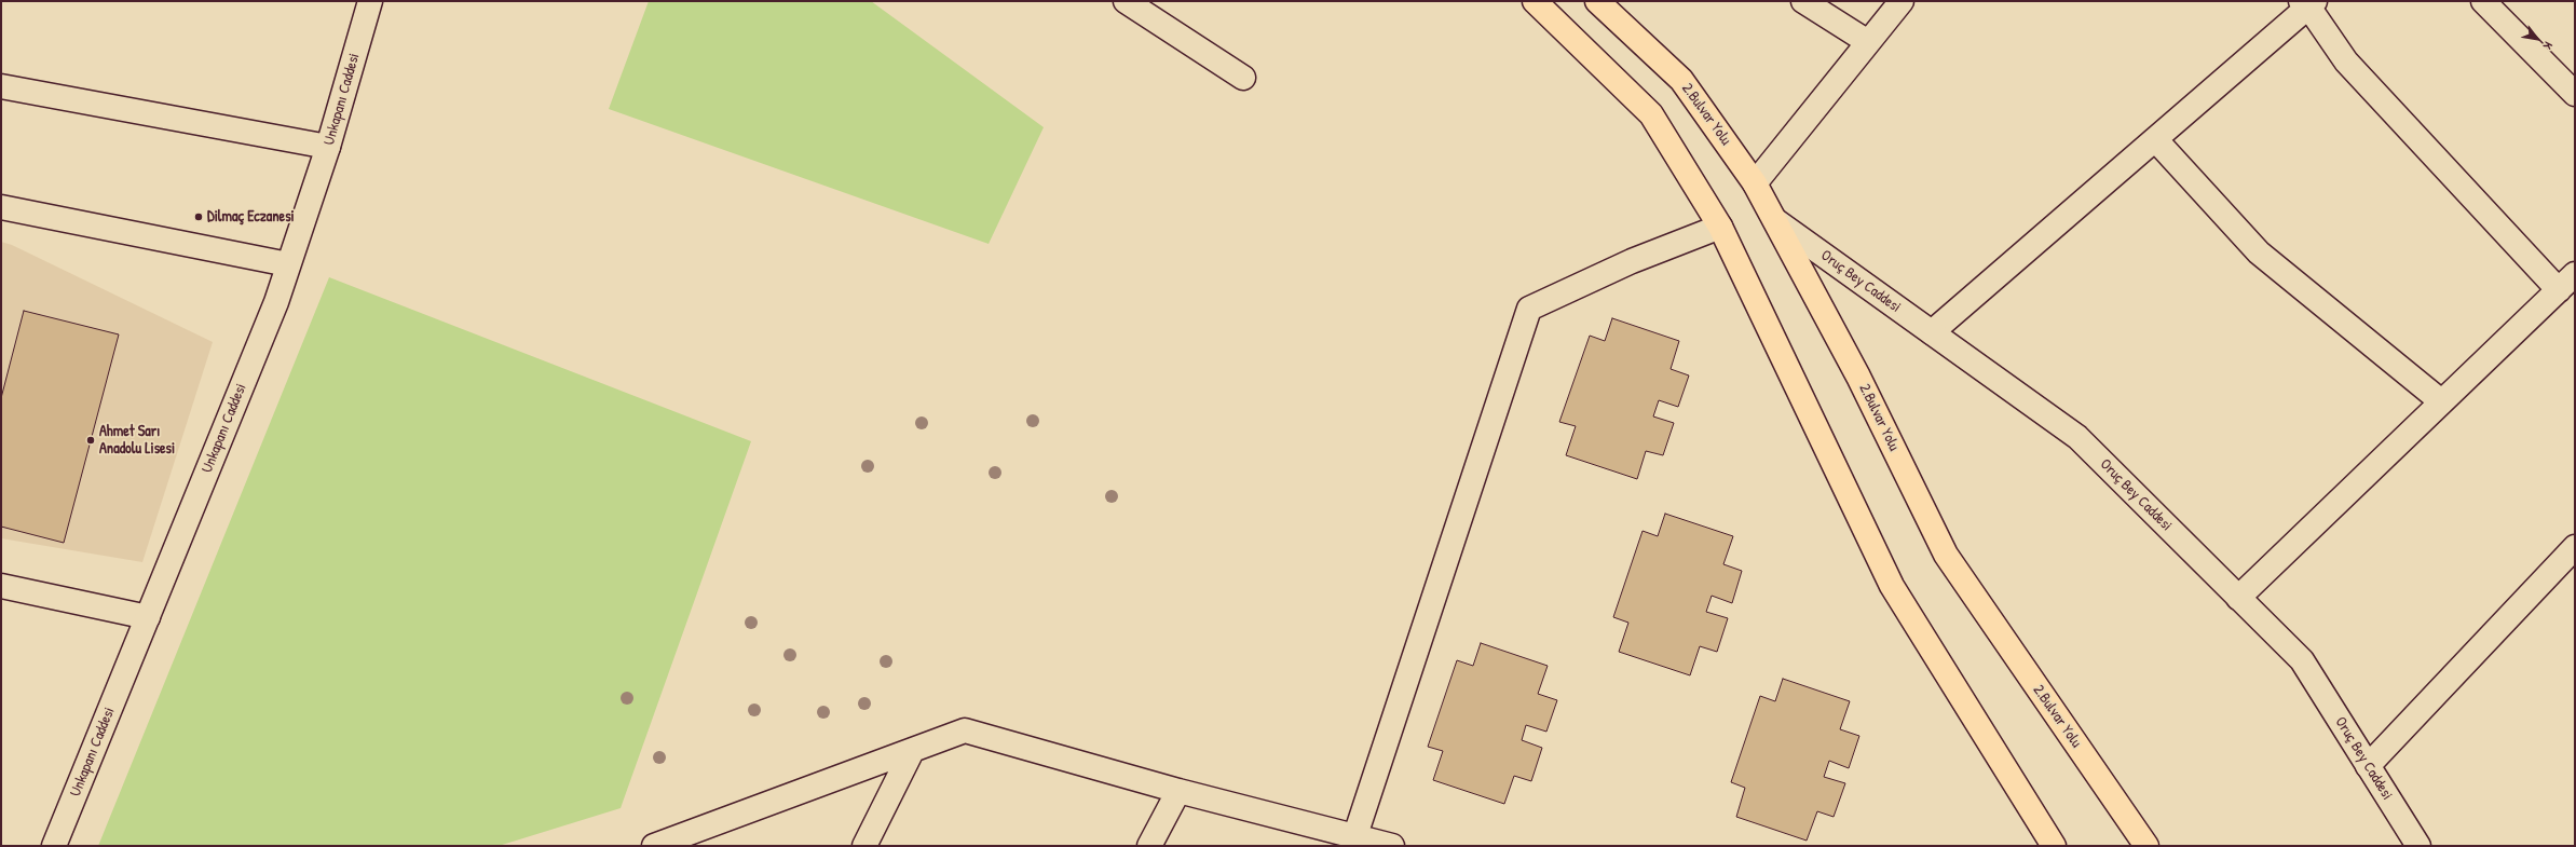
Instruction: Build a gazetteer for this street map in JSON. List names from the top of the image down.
{
  "streets": {
    "main road": ["2.Bulvar Yolu"],
    "street": ["Unkapanı Caddesi", "Oruç Bey Caddesi"]
  },
  "crossings": [
    ["2.Bulvar Yolu", "Oruç Bey Caddesi"]
  ],
  "places": ["Dilmaç Eczanesi", "Ahmet Sarı Anadolu Lisesi"],
  "north": "bottom right"
}
